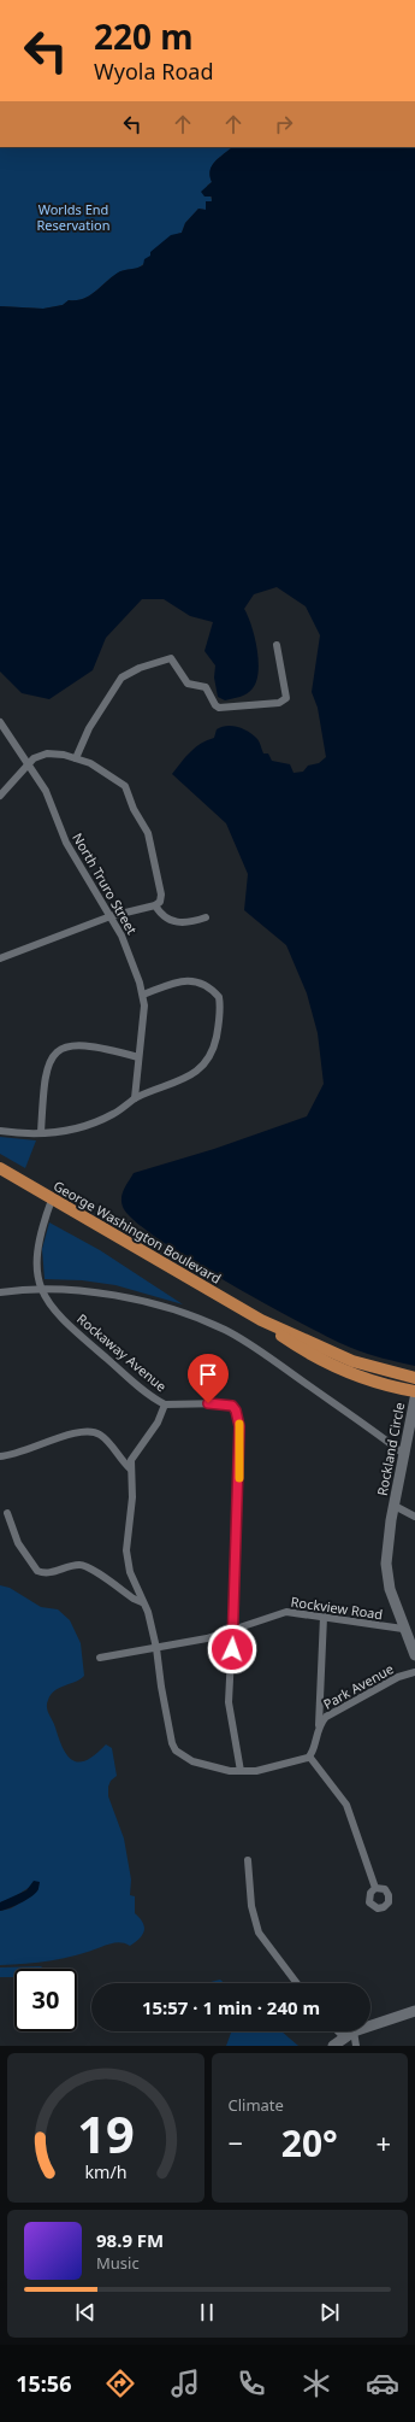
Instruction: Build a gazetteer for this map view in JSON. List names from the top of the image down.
{
  "streets": {
    "main road": ["George Washington Boulevard"],
    "street": [
      "North Truro Street",
      "Rockaway Avenue",
      "Rockland Circle",
      "Rockview Road",
      "Park Avenue"
    ]
  },
  "crossings": [
    ["George Washington Boulevard", "Rockaway Avenue"],
    ["Rockaway Avenue", "Rockview Road"],
    ["Rockland Circle", "Rockview Road"]
  ],
  "parks": ["Worlds End Reservation"],
  "page": {
    "turn": ["220 m", "Wyola Road"],
    "limit": "30",
    "trip": "15:57 · 1 min · 240 m",
    "tile": "Climate",
    "heat": ["−", "20°", "+"],
    "song": ["98.9 FM", "Music"],
    "tabs": "15:56",
    "gauge": ["19", "km/h"]
  }
}
